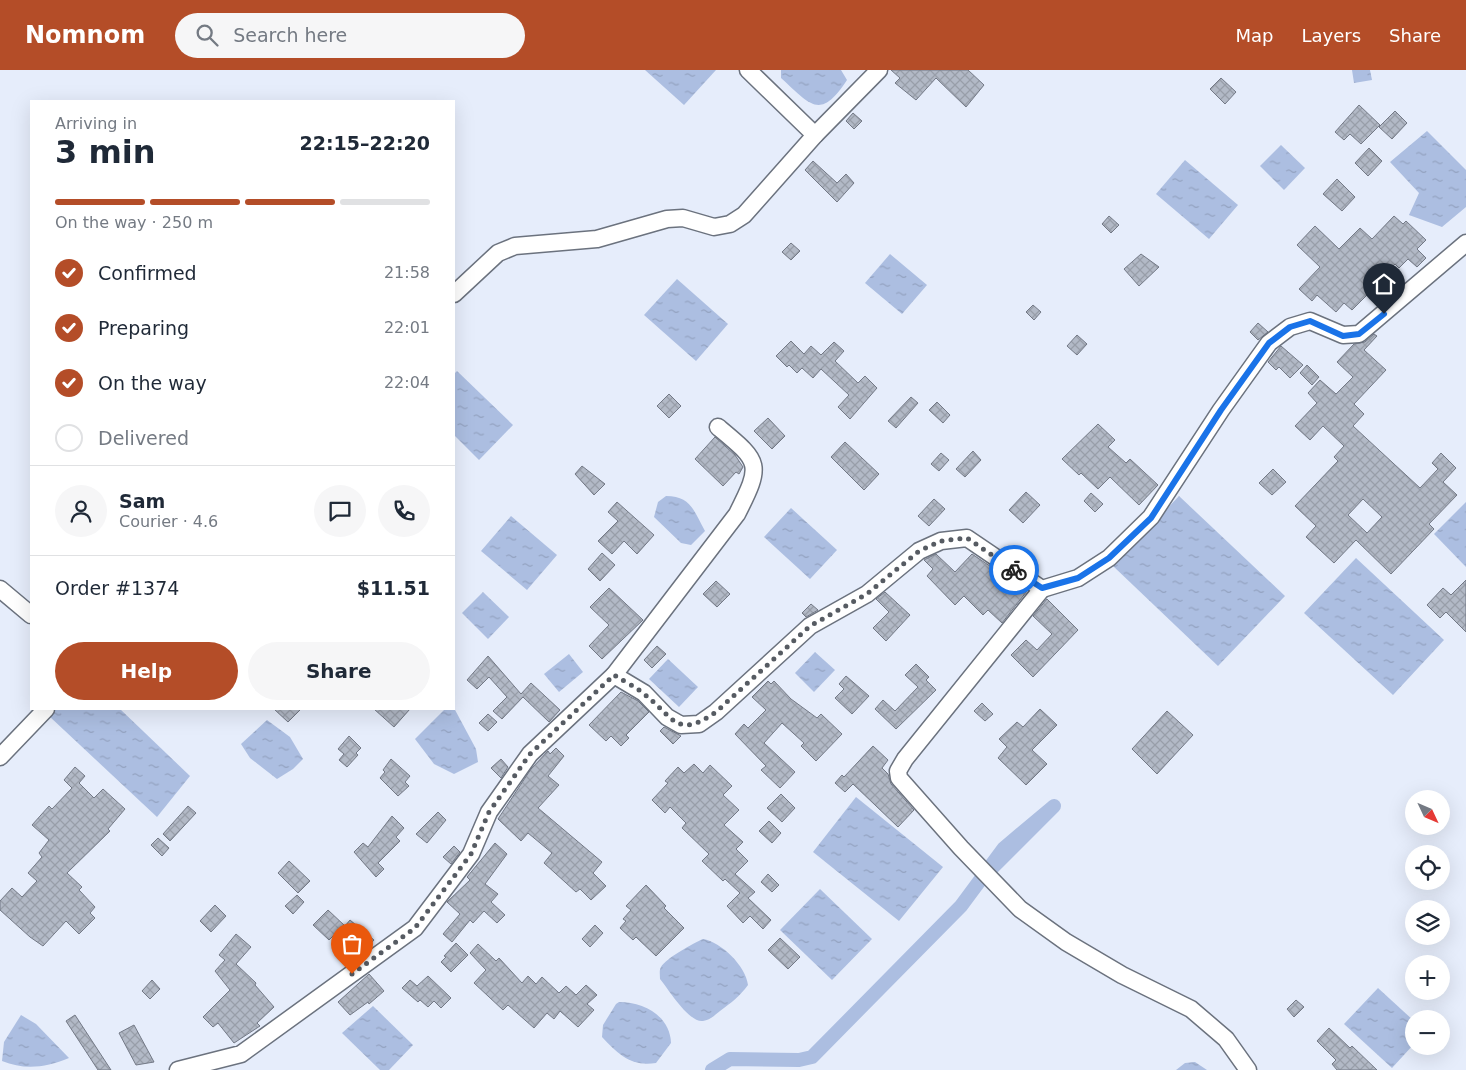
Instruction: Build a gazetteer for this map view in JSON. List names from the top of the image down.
{
  "north": "bottom right",
  "page": {
    "header": "Nomnom",
    "search": "Search here",
    "nav": ["Map", "Layers", "Share"],
    "heading": ["3 min", "Arriving in", "22:15–22:20"],
    "panel": [
      "Sam",
      "Courier · 4.6",
      "Order #1374",
      "$11.51"
    ],
    "bar": "On the way · 250 m",
    "list": [
      ["Confirmed", "21:58"],
      ["Preparing", "22:01"],
      ["On the way", "22:04"],
      "Delivered"
    ],
    "buttons": ["Help", "Share"],
    "map_buttons": ["+", "−"]
  }
}
